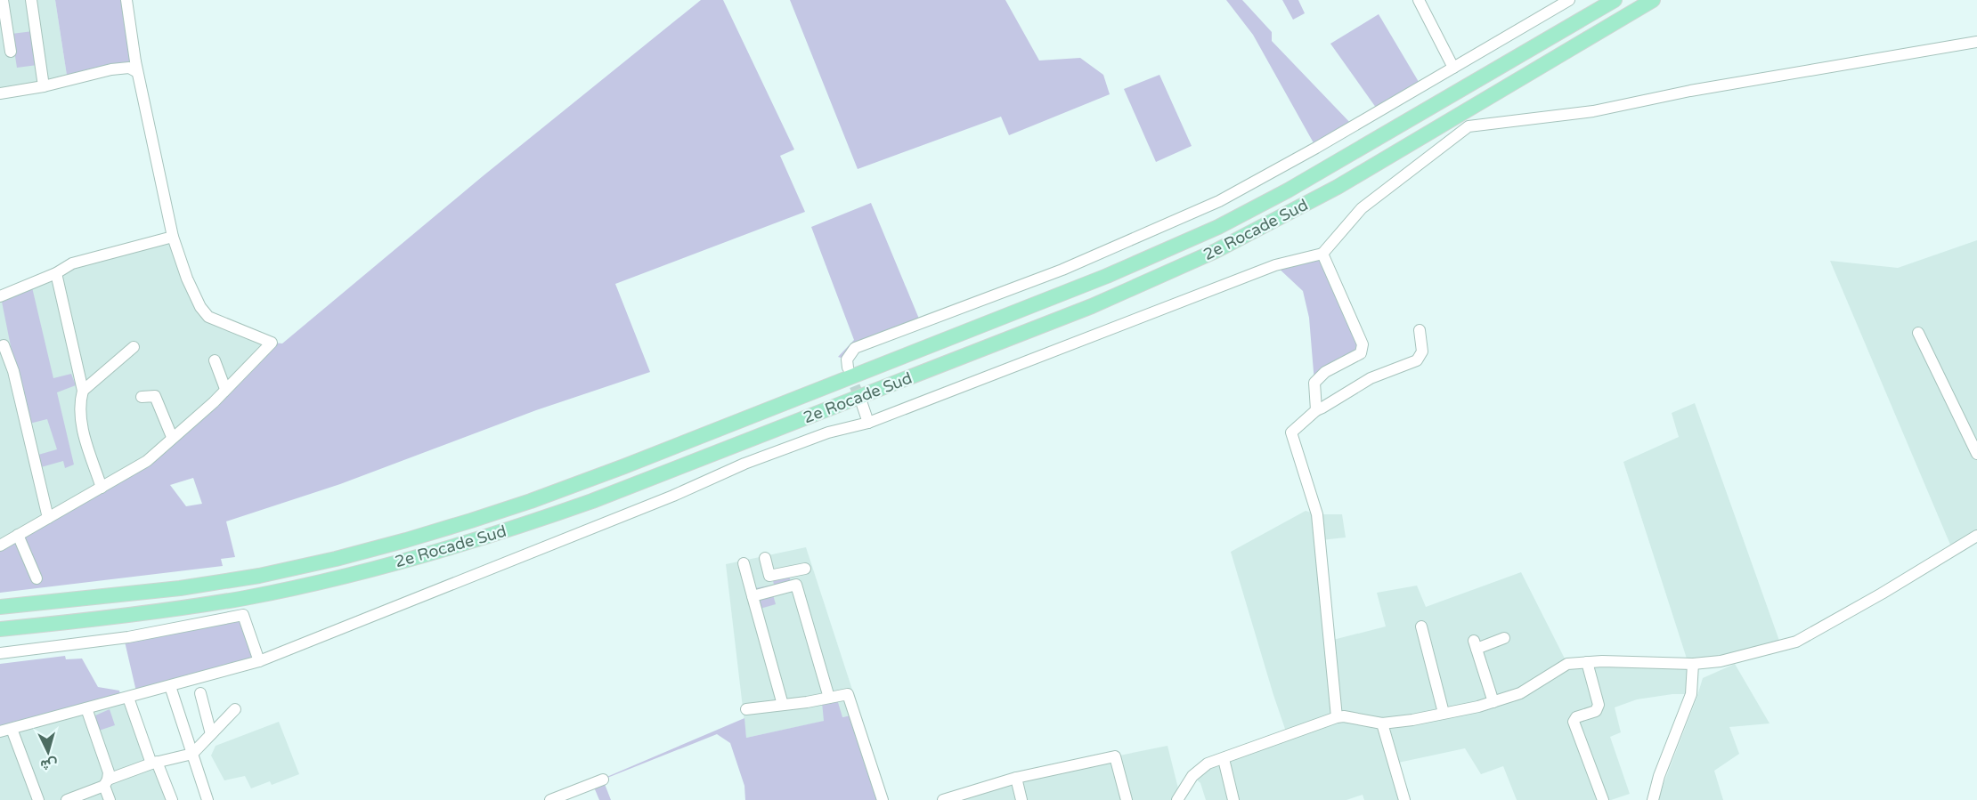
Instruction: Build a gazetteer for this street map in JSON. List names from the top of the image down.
{
  "streets": {
    "highway": ["2e Rocade Sud"]
  },
  "north": "bottom"
}
